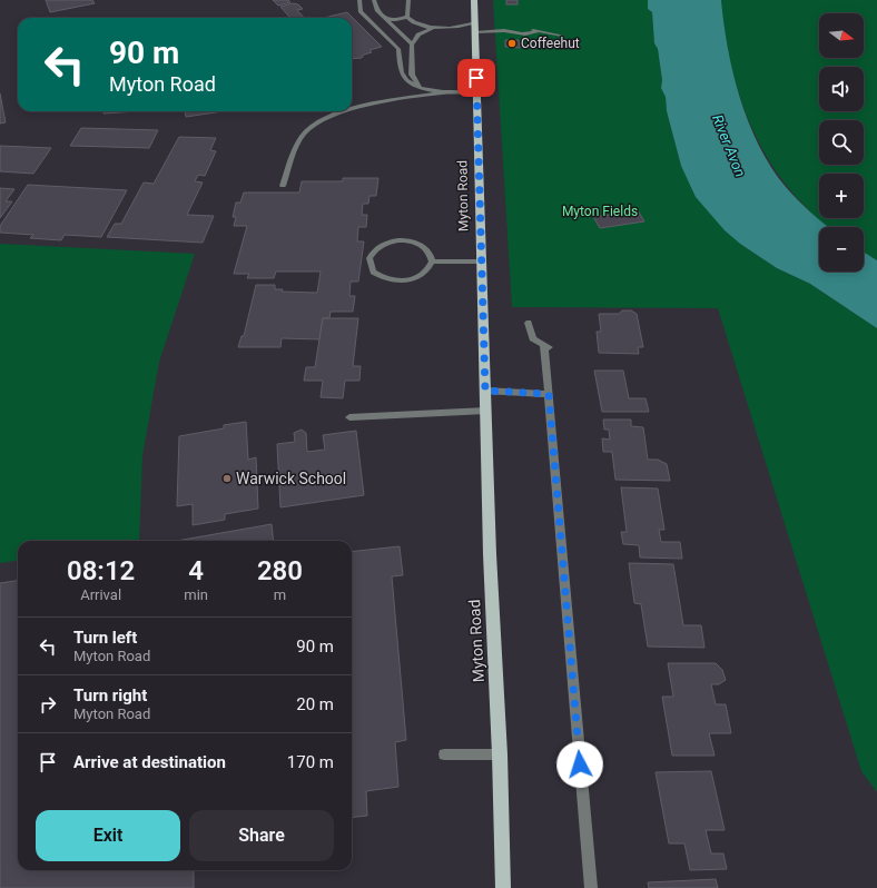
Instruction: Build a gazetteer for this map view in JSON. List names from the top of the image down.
{
  "streets": {
    "main road": ["Myton Road"]
  },
  "water": ["River Avon"],
  "parks": ["Myton Fields"],
  "places": ["Coffeehut", "Warwick School"],
  "north": "right",
  "page": {
    "map_buttons": ["+", "−"],
    "turn": ["90 m", "Myton Road"],
    "eta": [
      "08:12",
      "Arrival",
      "4",
      "min",
      "280",
      "m"
    ],
    "list": [
      {
        "name": "Turn left",
        "note": "Myton Road",
        "value": "90 m"
      },
      {
        "name": "Turn right",
        "note": "Myton Road",
        "value": "20 m"
      },
      {
        "name": "Arrive at destination",
        "value": "170 m"
      }
    ],
    "buttons": ["Exit", "Share"]
  }
}
